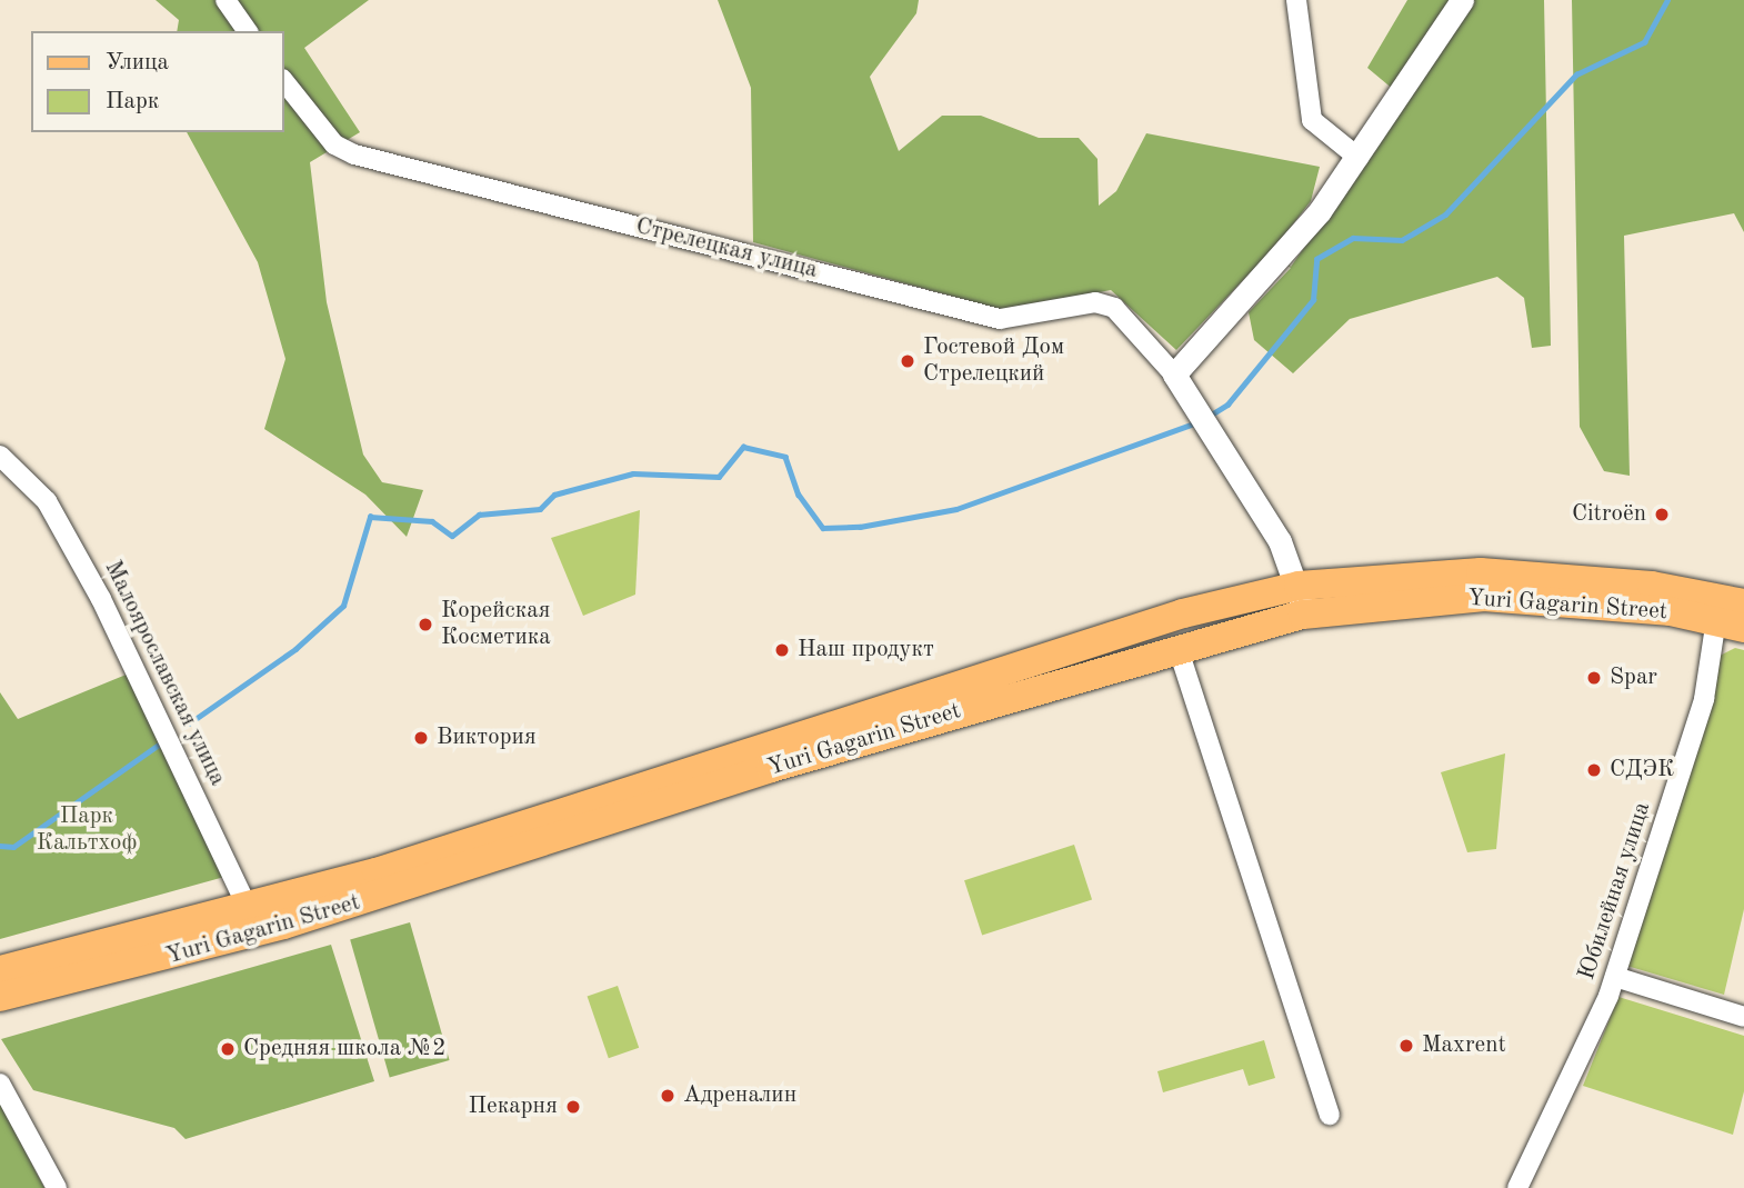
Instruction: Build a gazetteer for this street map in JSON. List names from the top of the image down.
{
  "streets": {
    "main road": ["Yuri Gagarin Street"],
    "street": ["Стрелецкая улица", "Малоярославская улица", "Юбилейная улица"]
  },
  "crossings": [
    ["Стрелецкая улица", "Yuri Gagarin Street"],
    ["Yuri Gagarin Street", "Малоярославская улица"],
    ["Yuri Gagarin Street", "Юбилейная улица"]
  ],
  "parks": ["Парк Кальтхоф"],
  "places": [
    "Гостевой Дом Стрелецкий",
    "Citroën",
    "Корейская Косметика",
    "Наш продукт",
    "Spar",
    "Виктория",
    "СДЭК",
    "Maxrent",
    "Средняя школа №2",
    "Адреналин",
    "Пекарня"
  ],
  "legend": ["Улица", "Парк"]
}
